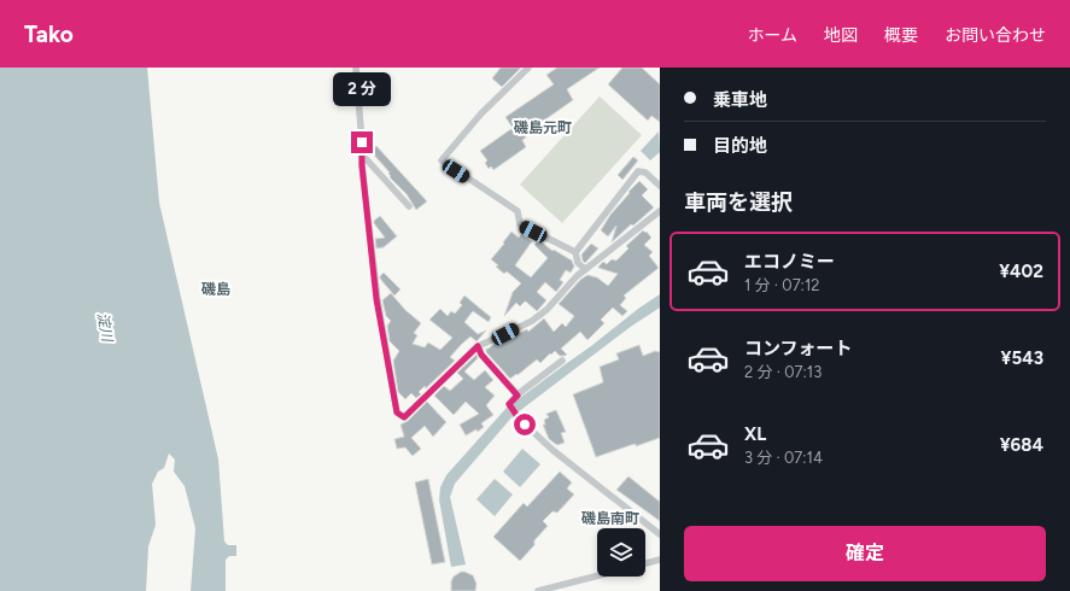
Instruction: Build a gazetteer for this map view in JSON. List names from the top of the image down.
{
  "districts": ["磯島元町", "磯島", "磯島南町"],
  "water": ["淀川"],
  "page": {
    "header": "Tako",
    "nav": [
      "ホーム",
      "地図",
      "概要",
      "お問い合わせ"
    ],
    "banner": ["乗車地", "目的地"],
    "bubble": "2 分",
    "heading": "車両を選択",
    "list": [
      {
        "name": "エコノミー",
        "note": "1 分 · 07:12",
        "value": "¥402"
      },
      {
        "name": "コンフォート",
        "note": "2 分 · 07:13",
        "value": "¥543"
      },
      {
        "name": "XL",
        "note": "3 分 · 07:14",
        "value": "¥684"
      }
    ],
    "buttons": "確定"
  }
}
